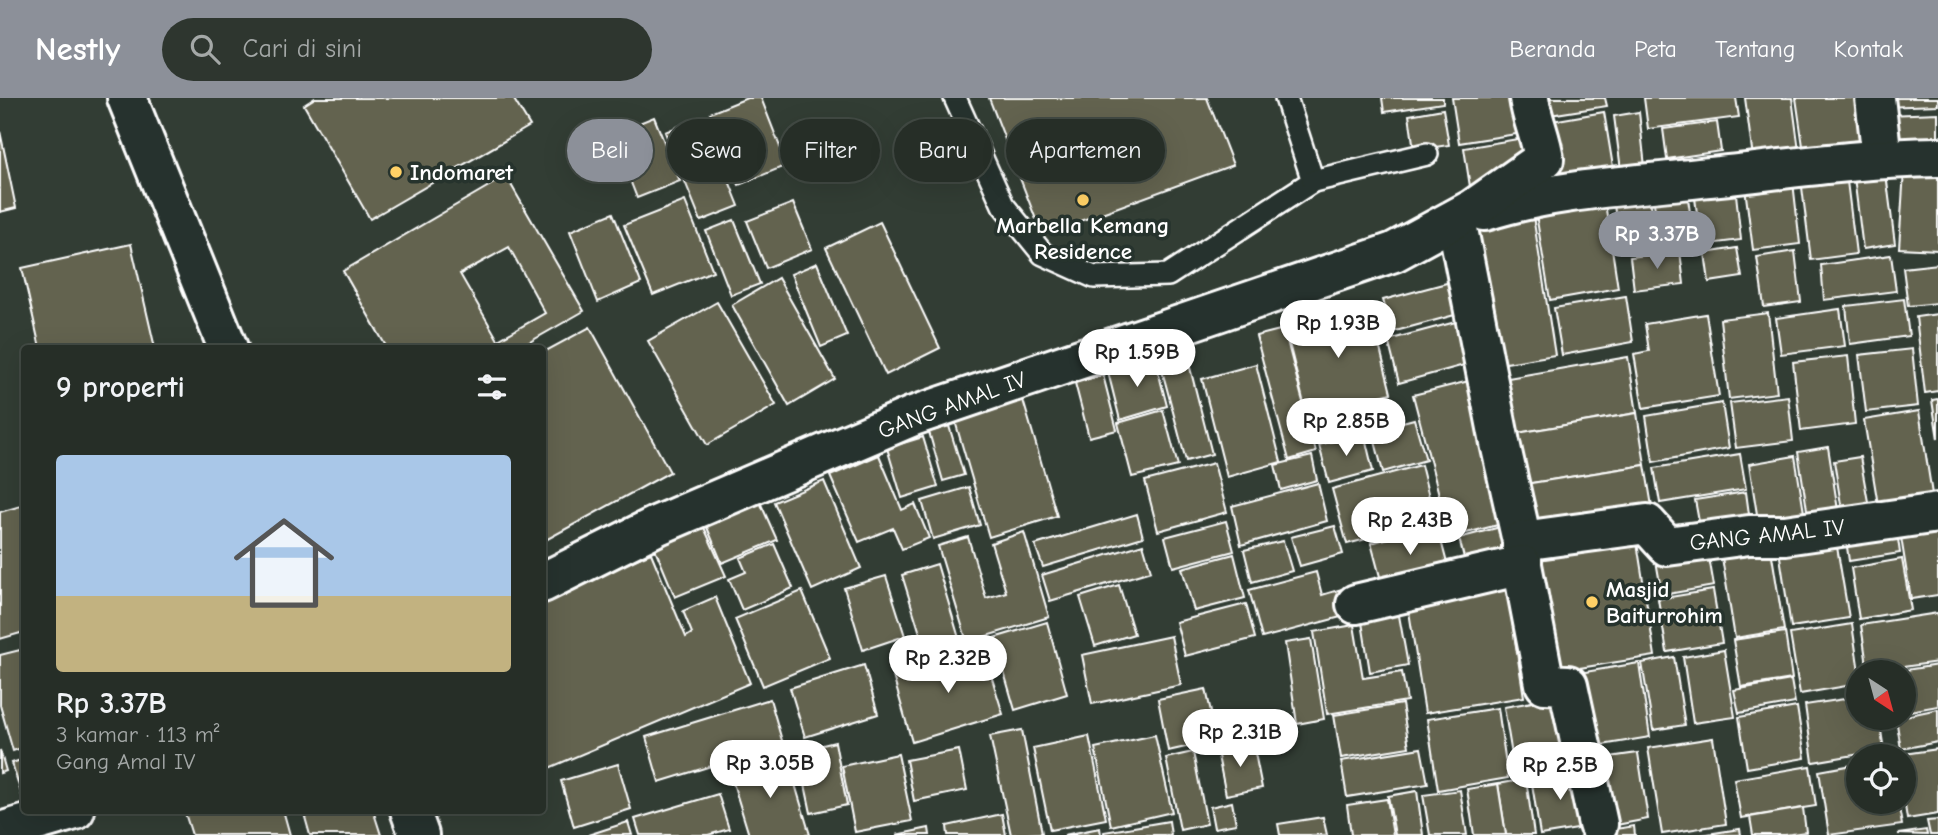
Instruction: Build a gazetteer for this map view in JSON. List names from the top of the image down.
{
  "streets": {
    "street": ["GANG AMAL IV"]
  },
  "places": ["Indomaret", "Marbella Kemang Residence", "Masjid Baiturrohim"],
  "north": "bottom right",
  "page": {
    "header": "Nestly",
    "search": "Cari di sini",
    "nav": [
      "Beranda",
      "Peta",
      "Tentang",
      "Kontak"
    ],
    "chip": [
      "Beli",
      "Sewa",
      "Filter",
      "Baru",
      "Apartemen"
    ],
    "price": [
      "Rp 3.37B",
      "Rp 1.93B",
      "Rp 1.59B",
      "Rp 2.85B",
      "Rp 2.43B",
      "Rp 2.32B",
      "Rp 2.31B",
      "Rp 3.05B",
      "Rp 2.5B"
    ],
    "heading": "9 properti",
    "list": [
      {
        "name": "Rp 3.37B",
        "note": "3 kamar · 113 m² · Gang Amal IV"
      }
    ]
  }
}
